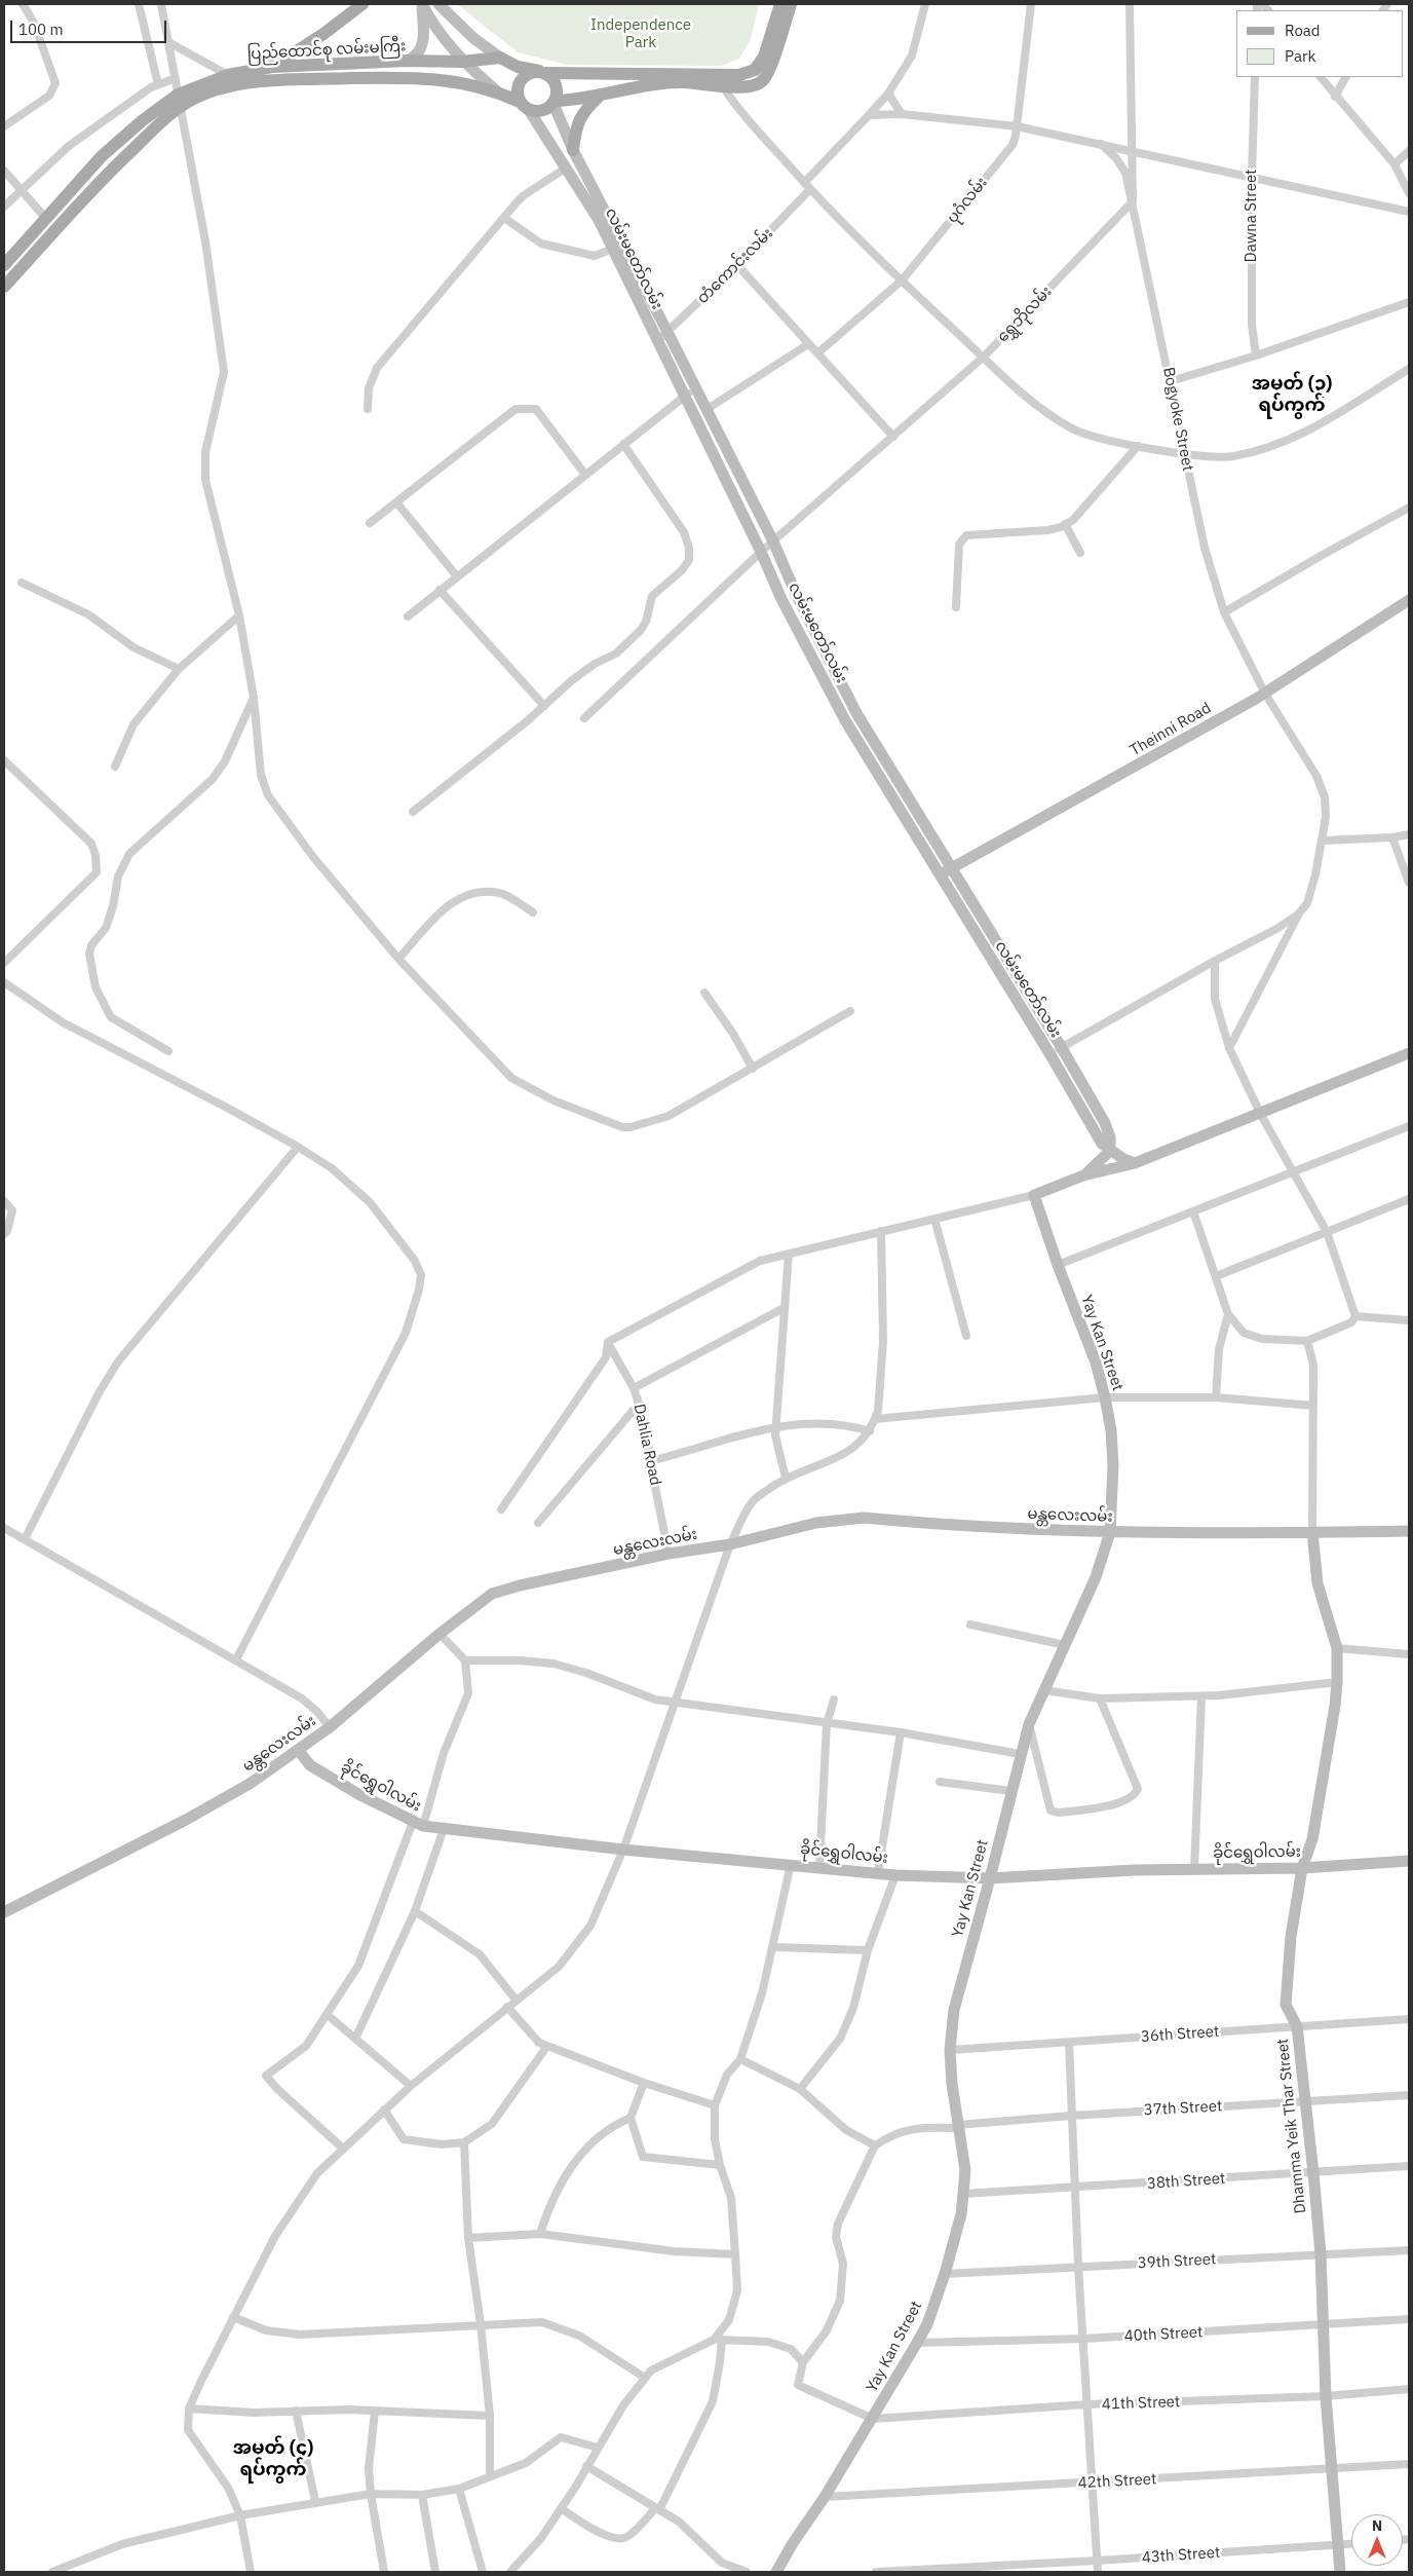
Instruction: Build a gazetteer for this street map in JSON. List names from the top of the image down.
{
  "streets": {
    "main road": [
      "ပြည်ထောင်စု လမ်းမကြီး",
      "လမ်းမတော်လမ်း",
      "Theinni Road",
      "Yay Kan Street",
      "မန္တလေးလမ်း",
      "ခိုင်ရွှေဝါလမ်း",
      "Dhamma Yeik Thar Street"
    ],
    "street": [
      "ပုဂံလမ်း",
      "Dawna Street",
      "တံကောင်းလမ်း",
      "ရွှေဘိုလမ်း",
      "Bogyoke Street",
      "Dahlia Road",
      "36th Street",
      "37th Street",
      "38th Street",
      "39th Street",
      "40th Street",
      "41th Street",
      "42th Street",
      "43th Street"
    ]
  },
  "crossings": [
    ["ပြည်ထောင်စု လမ်းမကြီး", "လမ်းမတော်လမ်း"],
    ["လမ်းမတော်လမ်း", "တံကောင်းလမ်း"],
    ["လမ်းမတော်လမ်း", "ရွှေဘိုလမ်း"],
    ["လမ်းမတော်လမ်း", "Theinni Road"],
    ["ရွှေဘိုလမ်း", "Bogyoke Street"],
    ["Bogyoke Street", "Theinni Road"],
    ["Yay Kan Street", "မန္တလေးလမ်း"],
    ["Yay Kan Street", "ခိုင်ရွှေဝါလမ်း"],
    ["Yay Kan Street", "36th Street"],
    ["Yay Kan Street", "37th Street"],
    ["Yay Kan Street", "38th Street"],
    ["Yay Kan Street", "39th Street"],
    ["Yay Kan Street", "40th Street"],
    ["Yay Kan Street", "41th Street"],
    ["Yay Kan Street", "42th Street"],
    ["Dahlia Road", "မန္တလေးလမ်း"],
    ["မန္တလေးလမ်း", "ခိုင်ရွှေဝါလမ်း"],
    ["မန္တလေးလမ်း", "Dhamma Yeik Thar Street"],
    ["ခိုင်ရွှေဝါလမ်း", "Dhamma Yeik Thar Street"],
    ["36th Street", "Dhamma Yeik Thar Street"],
    ["37th Street", "Dhamma Yeik Thar Street"],
    ["Dhamma Yeik Thar Street", "38th Street"],
    ["Dhamma Yeik Thar Street", "39th Street"],
    ["Dhamma Yeik Thar Street", "40th Street"],
    ["Dhamma Yeik Thar Street", "41th Street"],
    ["Dhamma Yeik Thar Street", "42th Street"],
    ["Dhamma Yeik Thar Street", "43th Street"]
  ],
  "districts": ["အမှတ် (၃) ရပ်ကွက်", "အမှတ် (၄) ရပ်ကွက်"],
  "parks": ["Independence Park"],
  "legend": ["Road", "Park"],
  "scale_bar": "100 m",
  "north": "top"
}
